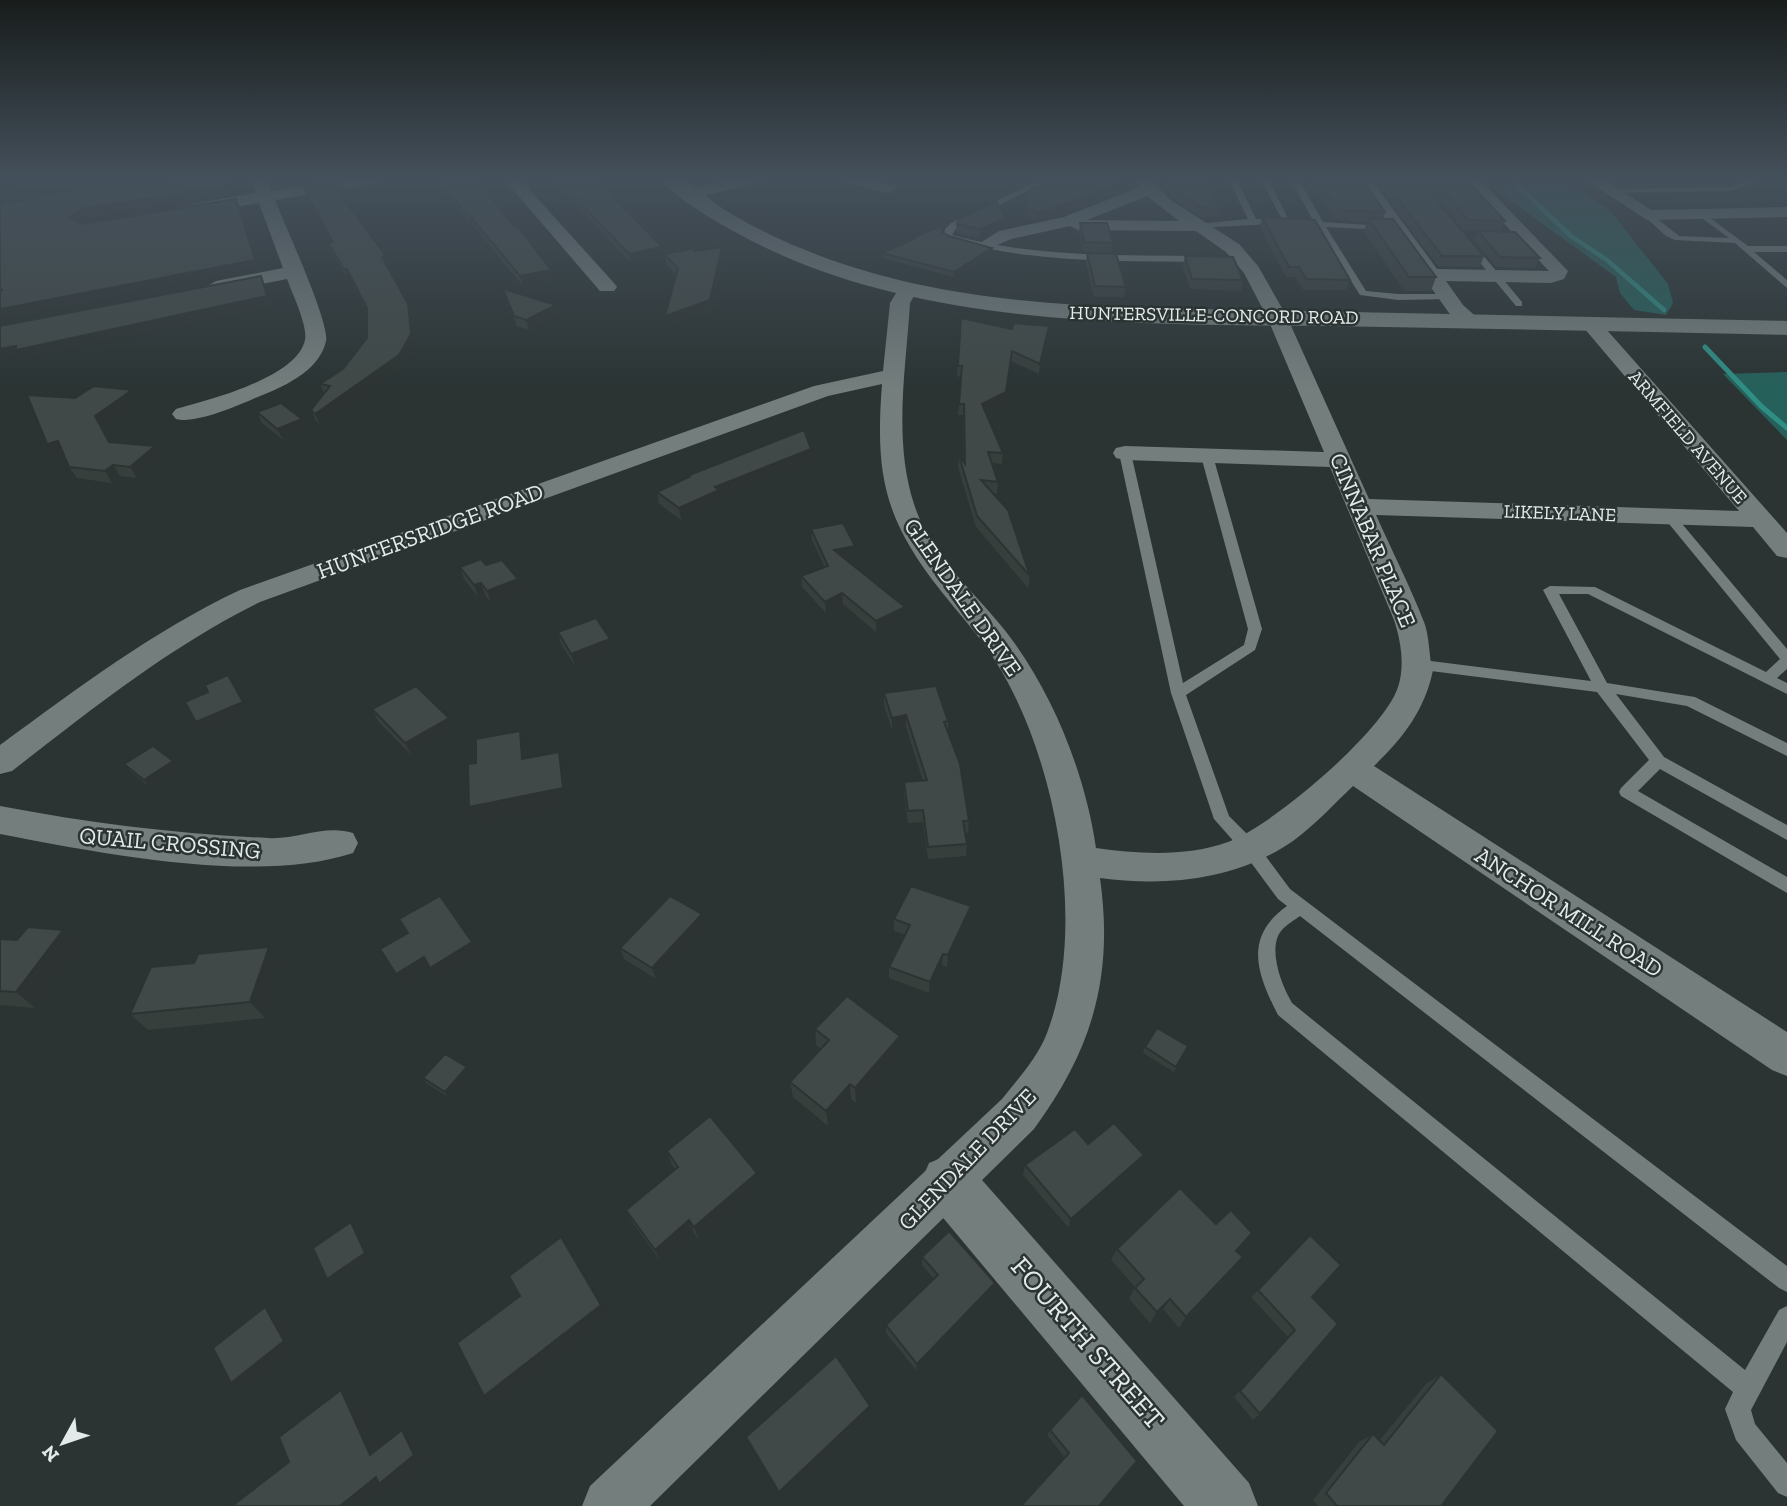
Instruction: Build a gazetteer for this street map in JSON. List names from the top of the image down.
{
  "streets": {
    "main road": ["HUNTERSVILLE-CONCORD ROAD", "FOURTH STREET"],
    "street": [
      "ARMFIELD AVENUE",
      "LIKELY LANE",
      "HUNTERSRIDGE ROAD",
      "CINNABAR PLACE",
      "GLENDALE DRIVE",
      "QUAIL CROSSING",
      "ANCHOR MILL ROAD"
    ]
  },
  "crossings": [
    ["HUNTERSVILLE-CONCORD ROAD", "ARMFIELD AVENUE"],
    ["HUNTERSVILLE-CONCORD ROAD", "CINNABAR PLACE"],
    ["HUNTERSVILLE-CONCORD ROAD", "GLENDALE DRIVE"],
    ["ARMFIELD AVENUE", "LIKELY LANE"],
    ["LIKELY LANE", "CINNABAR PLACE"],
    ["HUNTERSRIDGE ROAD", "GLENDALE DRIVE"],
    ["CINNABAR PLACE", "GLENDALE DRIVE"],
    ["CINNABAR PLACE", "ANCHOR MILL ROAD"],
    ["GLENDALE DRIVE", "FOURTH STREET"]
  ],
  "north": "bottom left"
}
